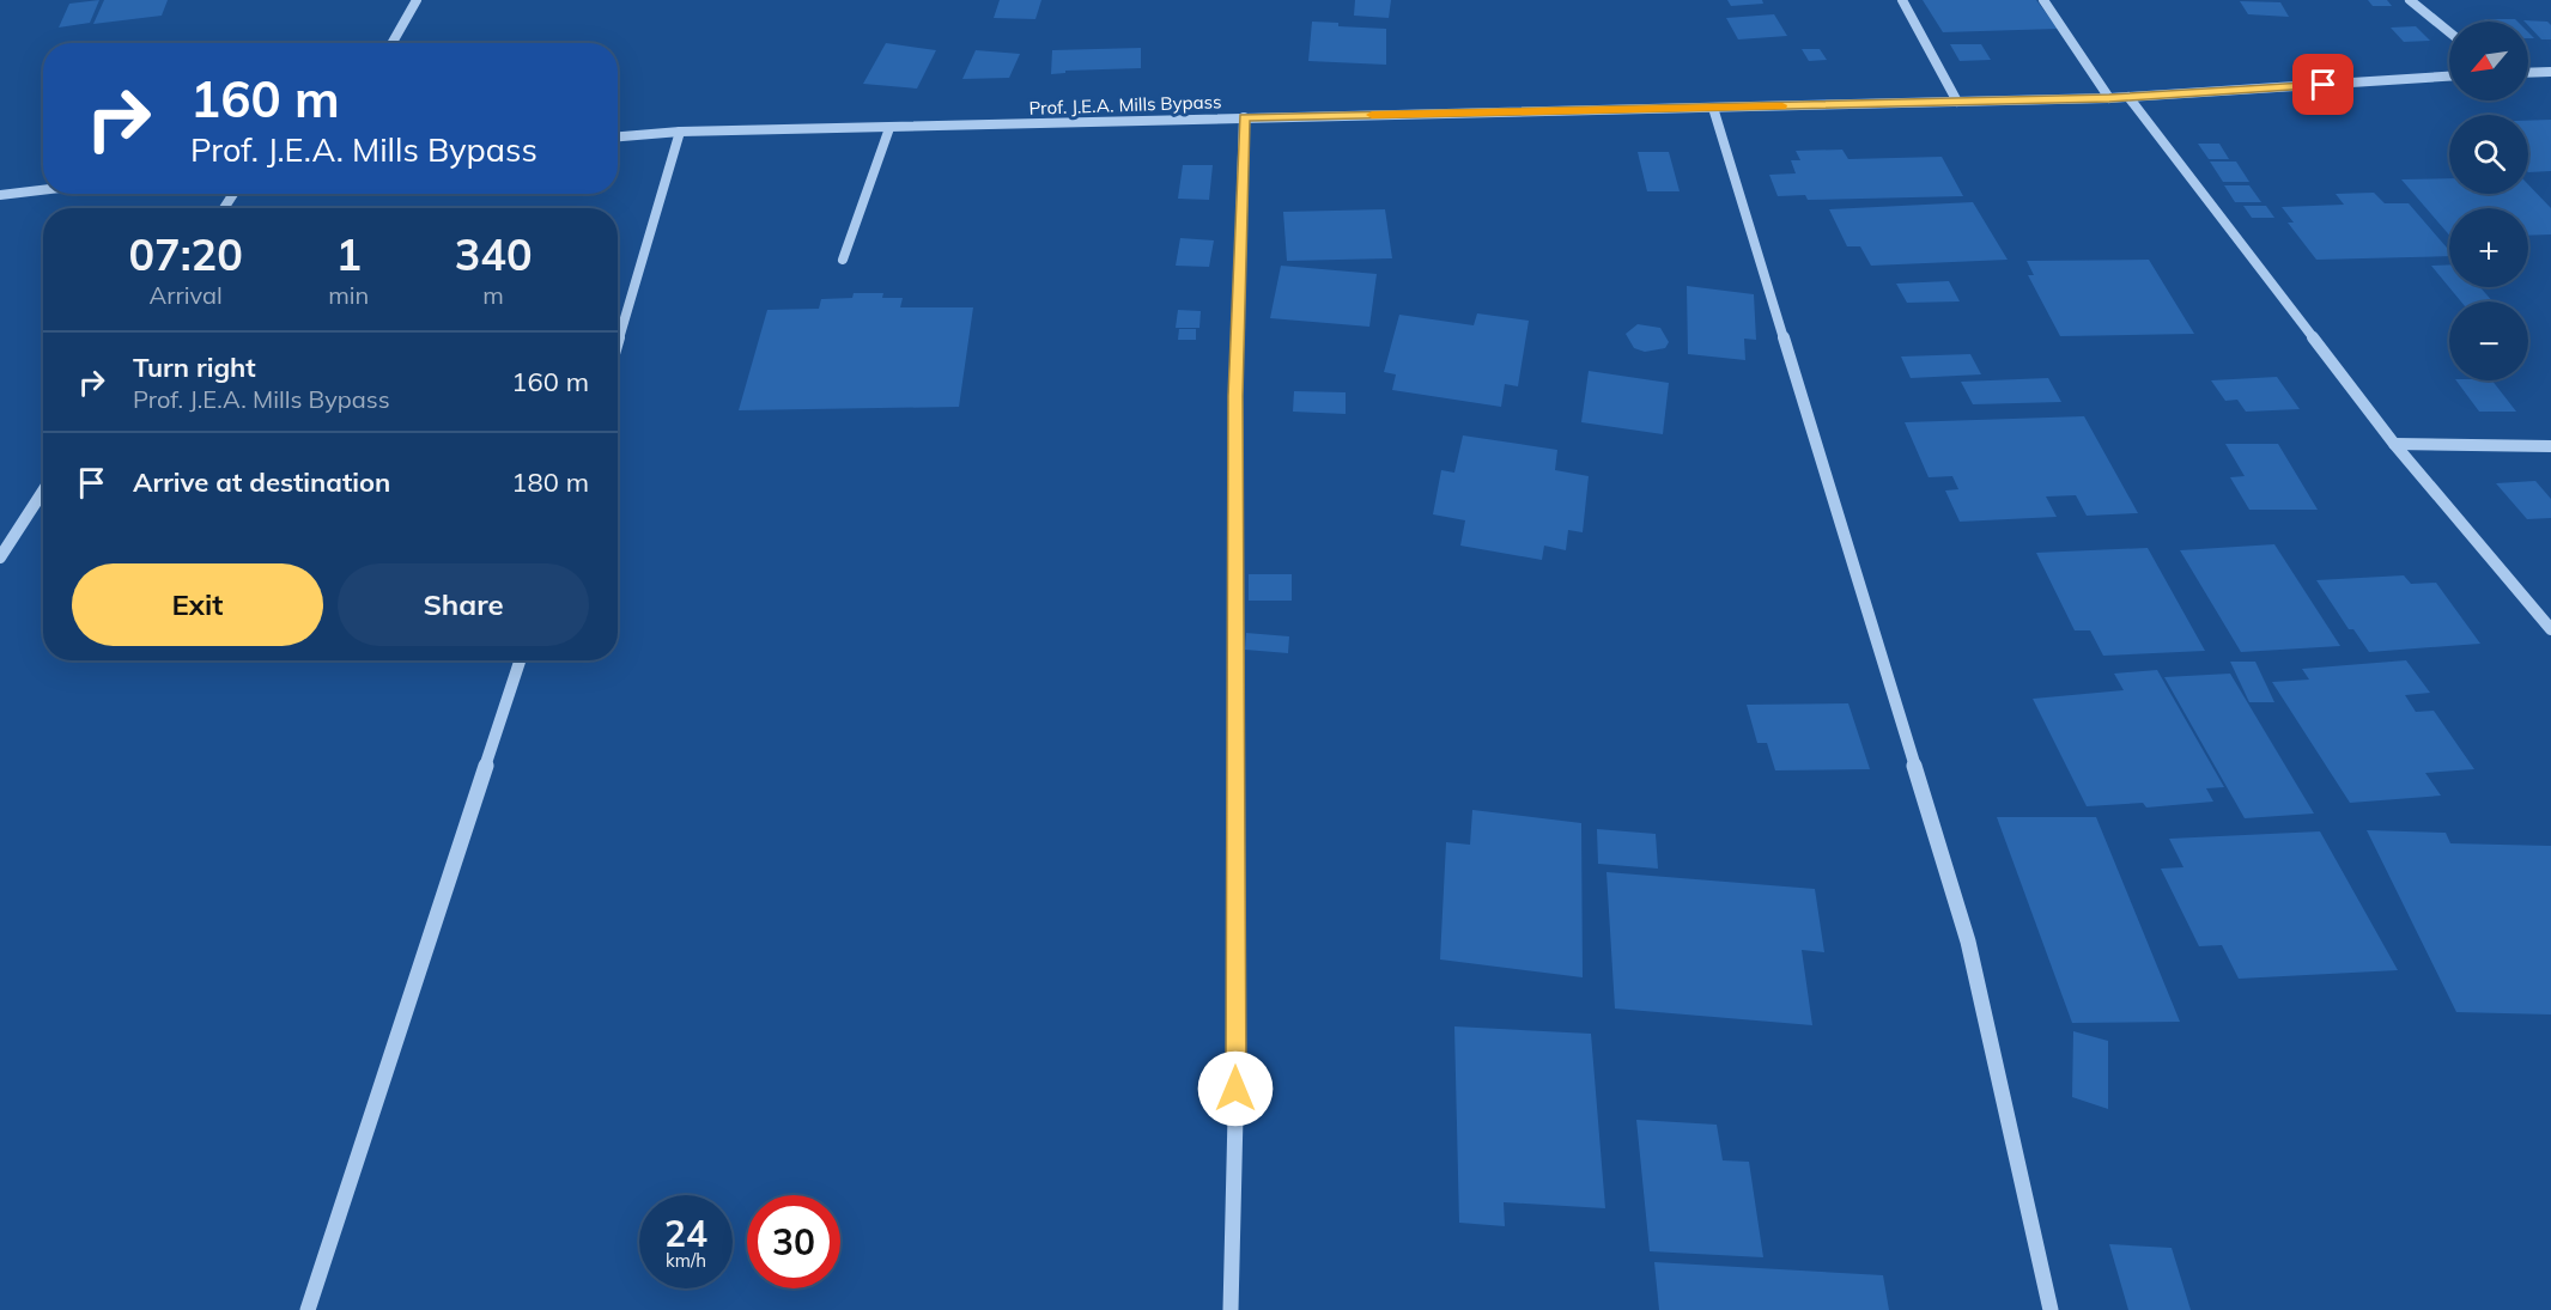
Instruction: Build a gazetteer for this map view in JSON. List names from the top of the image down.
{
  "streets": {
    "street": ["Prof. J.E.A. Mills Bypass"]
  },
  "north": "bottom left",
  "page": {
    "map_buttons": ["+", "−"],
    "turn": ["160 m", "Prof. J.E.A. Mills Bypass"],
    "eta": [
      "07:20",
      "Arrival",
      "1",
      "min",
      "340",
      "m"
    ],
    "list": [
      {
        "name": "Turn right",
        "note": "Prof. J.E.A. Mills Bypass",
        "value": "160 m"
      },
      {
        "name": "Arrive at destination",
        "value": "180 m"
      }
    ],
    "buttons": ["Exit", "Share"],
    "speed": "24 km/h",
    "limit": "30"
  }
}
